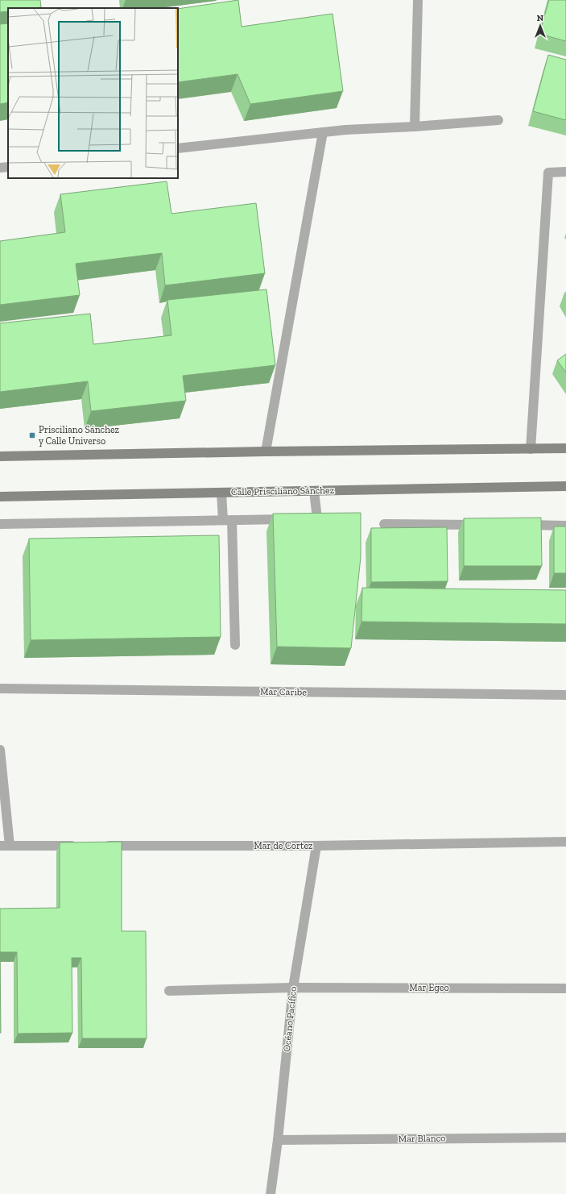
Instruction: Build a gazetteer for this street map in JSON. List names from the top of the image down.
{
  "streets": {
    "main road": ["Calle Prisciliano Sánchez"],
    "street": [
      "Mar Caribe",
      "Mar de Cortez",
      "Mar Egeo",
      "Océano Pacífico",
      "Mar Blanco"
    ]
  },
  "crossings": [
    ["Mar de Cortez", "Océano Pacífico"],
    ["Mar Egeo", "Océano Pacífico"],
    ["Océano Pacífico", "Mar Blanco"]
  ],
  "places": {
    "transit": ["Prisciliano Sánchez y Calle Universo"]
  },
  "north": "top"
}
